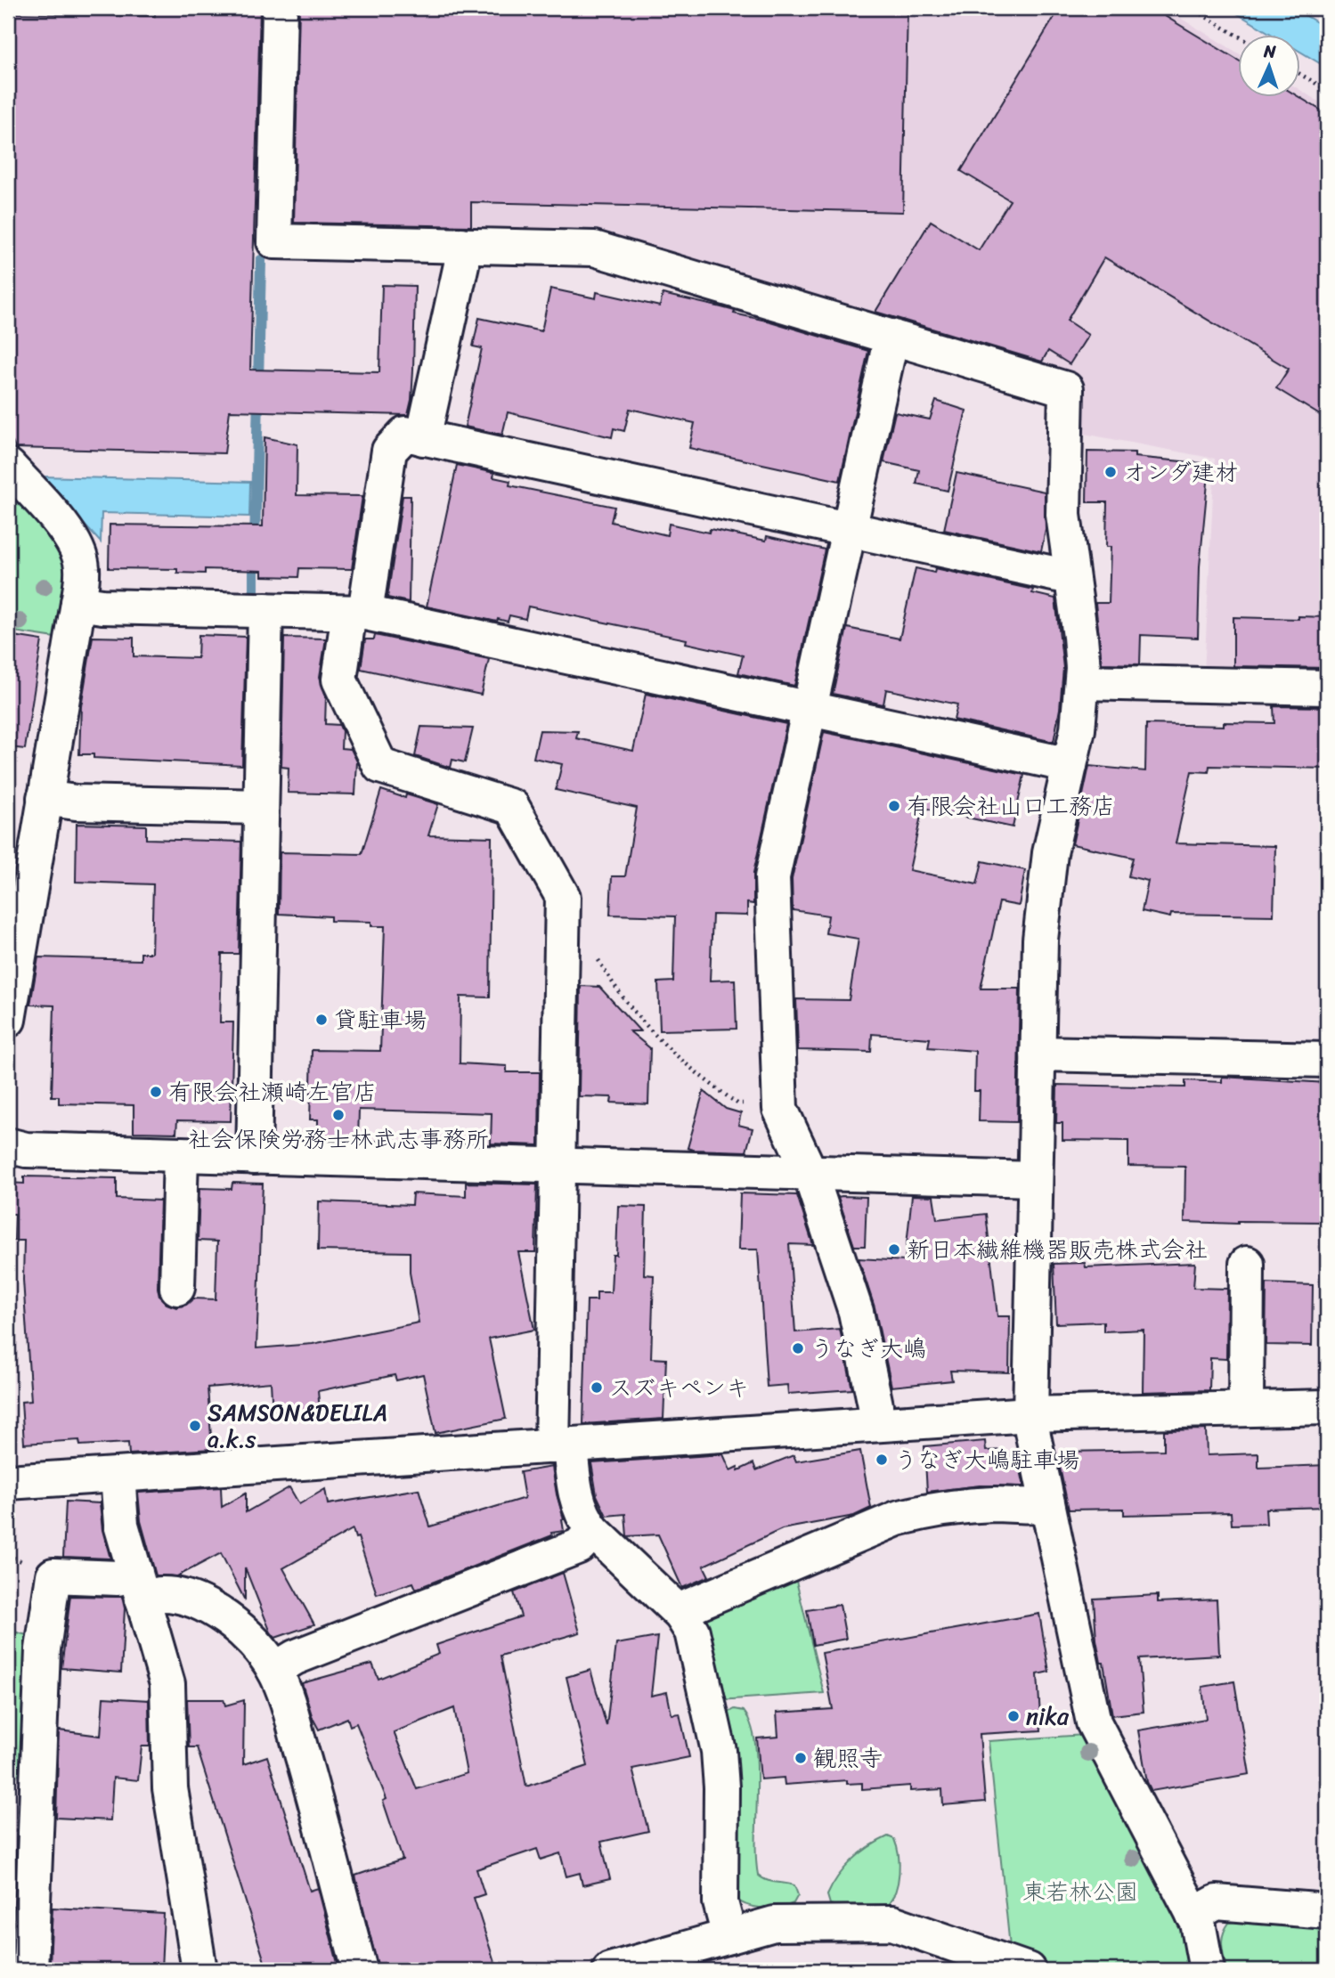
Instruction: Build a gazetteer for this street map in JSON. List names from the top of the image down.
{
  "parks": ["東若林公園"],
  "places": [
    "オンダ建材",
    "有限会社山口工務店",
    "貸駐車場",
    "有限会社瀬崎左官店",
    "社会保険労務士林武志事務所",
    "新日本繊維機器販売株式会社",
    "うなぎ大嶋",
    "スズキペンキ",
    "SAMSON&DELILA a.k.s",
    "うなぎ大嶋駐車場",
    "nika",
    "観照寺"
  ],
  "north": "top"
}
